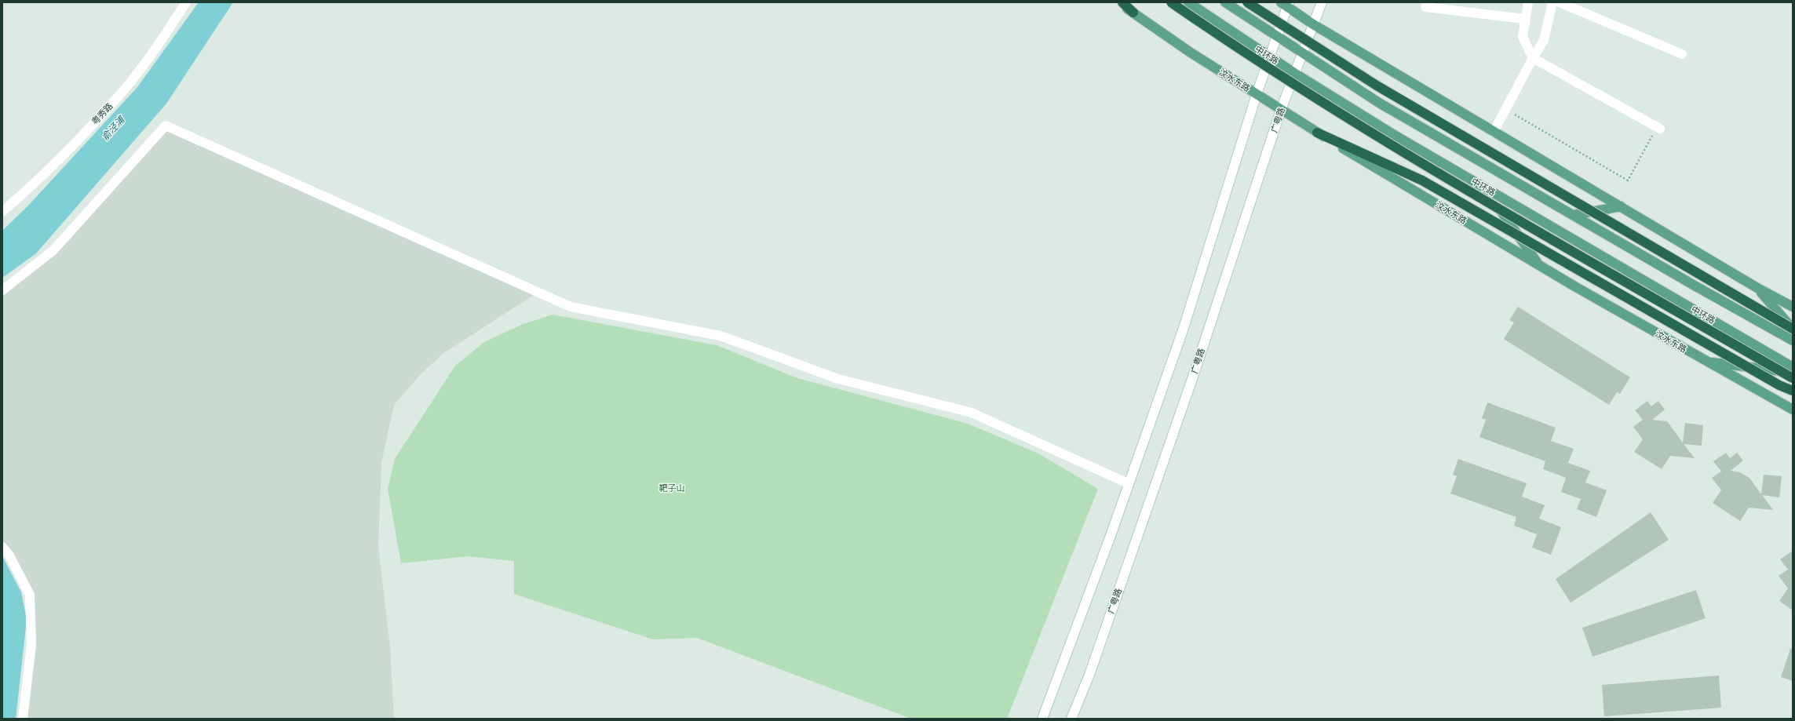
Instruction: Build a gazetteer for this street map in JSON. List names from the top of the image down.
{
  "streets": {
    "highway": ["中环路"],
    "main road": ["汶水东路"],
    "street": ["粤秀路", "广粤路"]
  },
  "crossings": [
    ["汶水东路", "广粤路"]
  ],
  "water": ["俞泾浦"],
  "parks": ["靶子山"]
}
